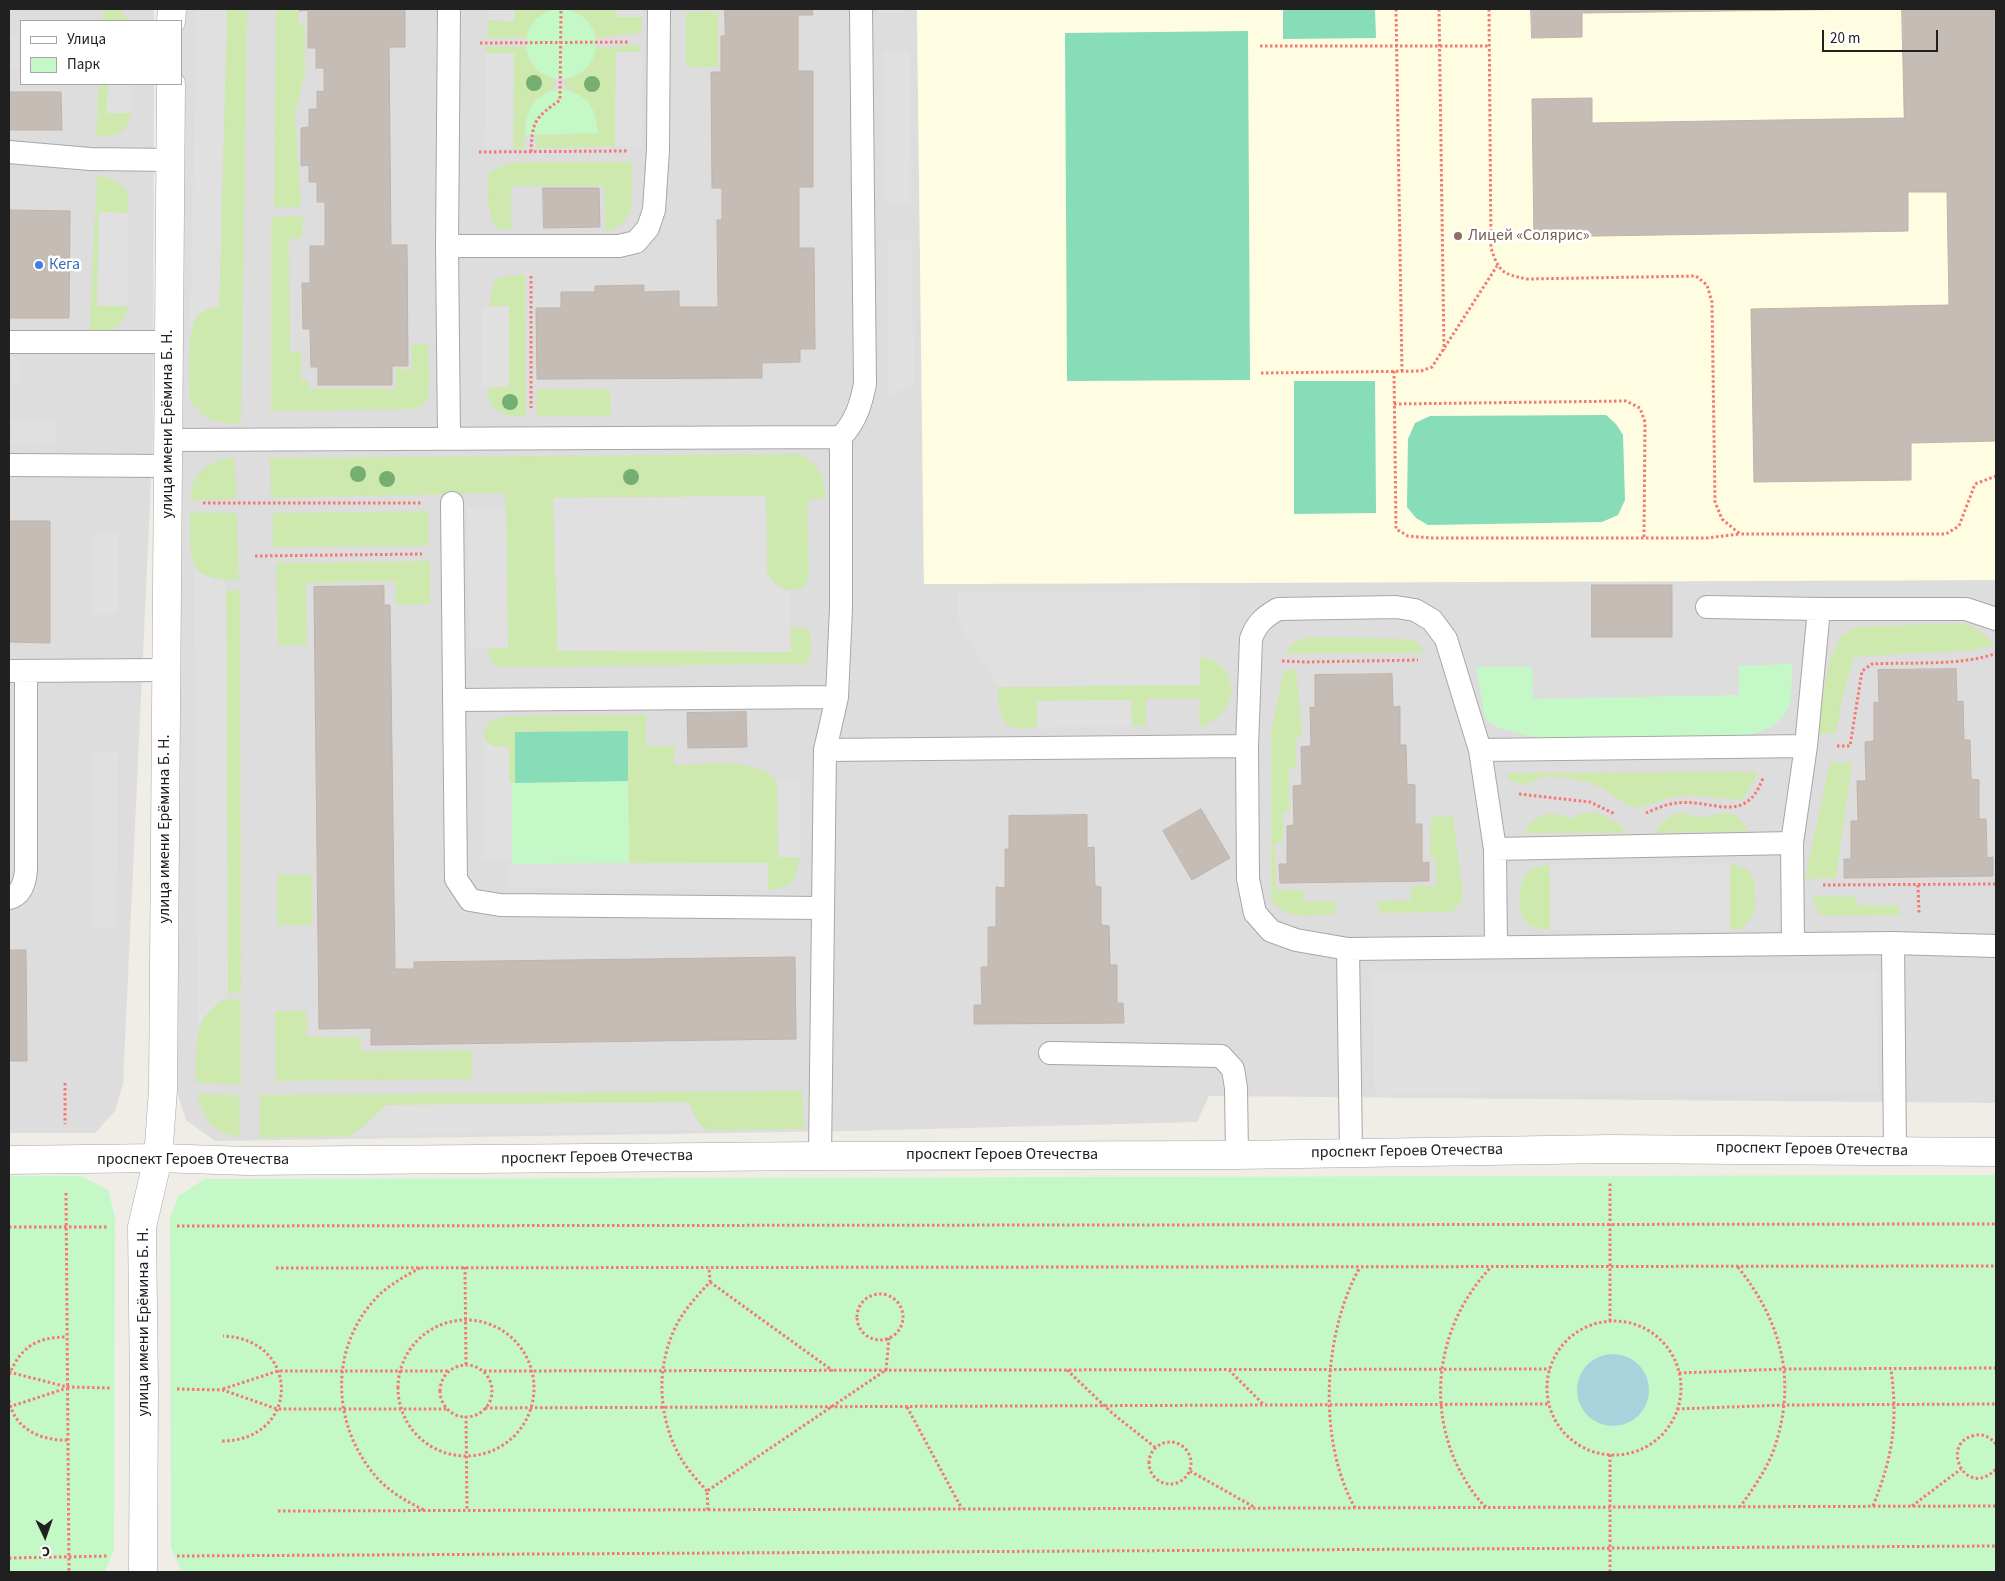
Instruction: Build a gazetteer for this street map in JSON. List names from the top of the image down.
{
  "streets": {
    "street": ["улица имени Ерёмина Б. Н.", "проспект Героев Отечества"]
  },
  "crossings": [
    ["улица имени Ерёмина Б. Н.", "проспект Героев Отечества"]
  ],
  "places": ["Лицей «Солярис»", "Кега"],
  "legend": ["Улица", "Парк"],
  "scale_bar": "20 m",
  "north": "bottom"
}
